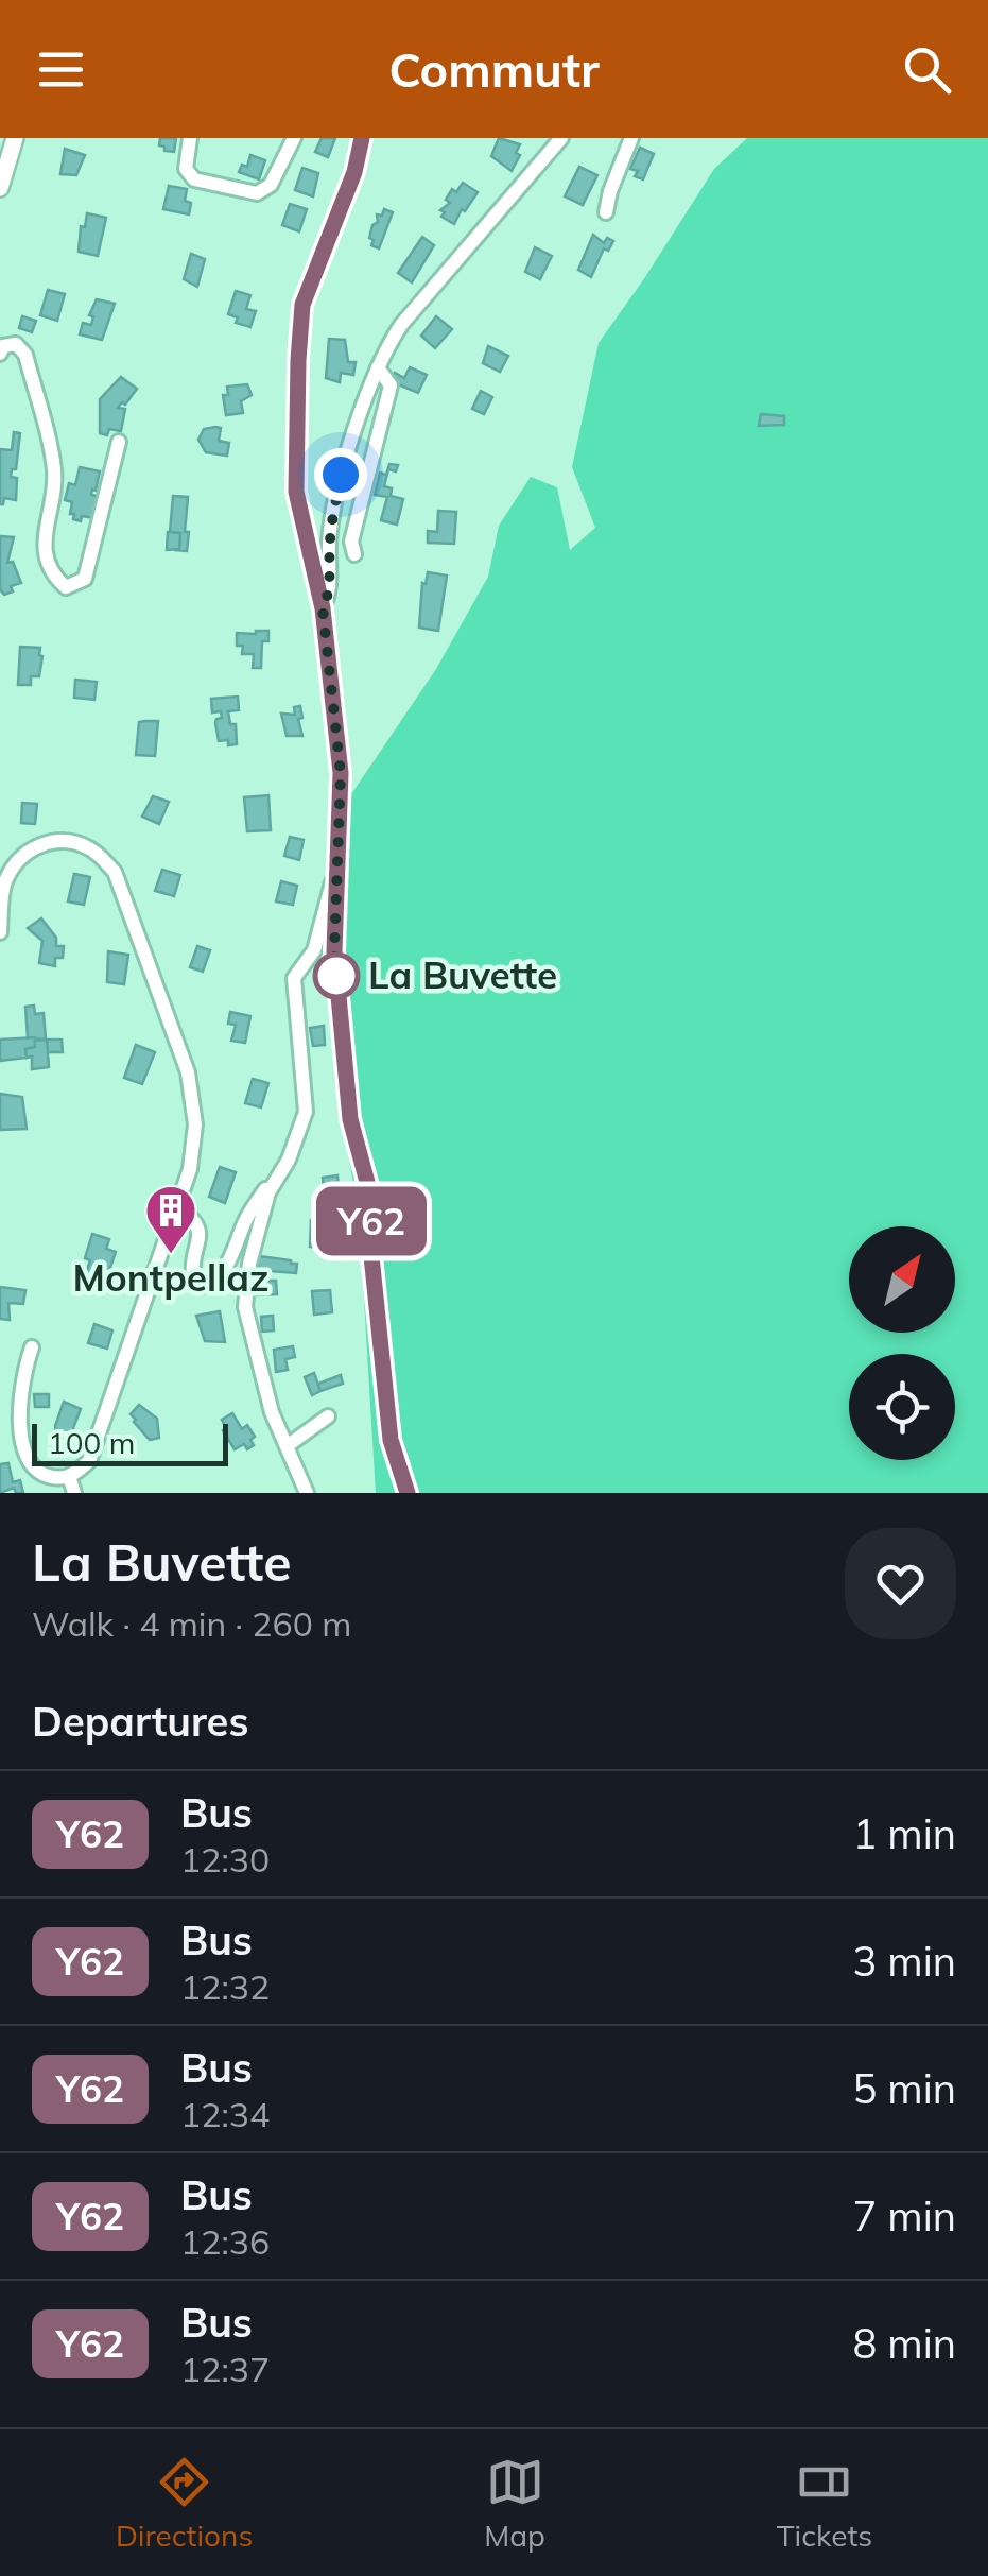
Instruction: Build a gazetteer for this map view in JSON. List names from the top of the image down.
{
  "places": {
    "other": ["La Buvette"],
    "building": ["Montpellaz"]
  },
  "lines": ["bus line Y62"],
  "scale_bar": "100 m",
  "north": "top right",
  "page": {
    "header": "Commutr",
    "on_map": "Y62",
    "scale": "100 m",
    "heading": [
      ["La Buvette", "Walk · 4 min · 260 m"],
      "Departures"
    ],
    "list": [
      {
        "mark": "Y62",
        "name": "Bus",
        "note": "12:30",
        "value": "1 min"
      },
      {
        "mark": "Y62",
        "name": "Bus",
        "note": "12:32",
        "value": "3 min"
      },
      {
        "mark": "Y62",
        "name": "Bus",
        "note": "12:34",
        "value": "5 min"
      },
      {
        "mark": "Y62",
        "name": "Bus",
        "note": "12:36",
        "value": "7 min"
      },
      {
        "mark": "Y62",
        "name": "Bus",
        "note": "12:37",
        "value": "8 min"
      }
    ],
    "tabs": ["Directions", "Map", "Tickets"]
  }
}
